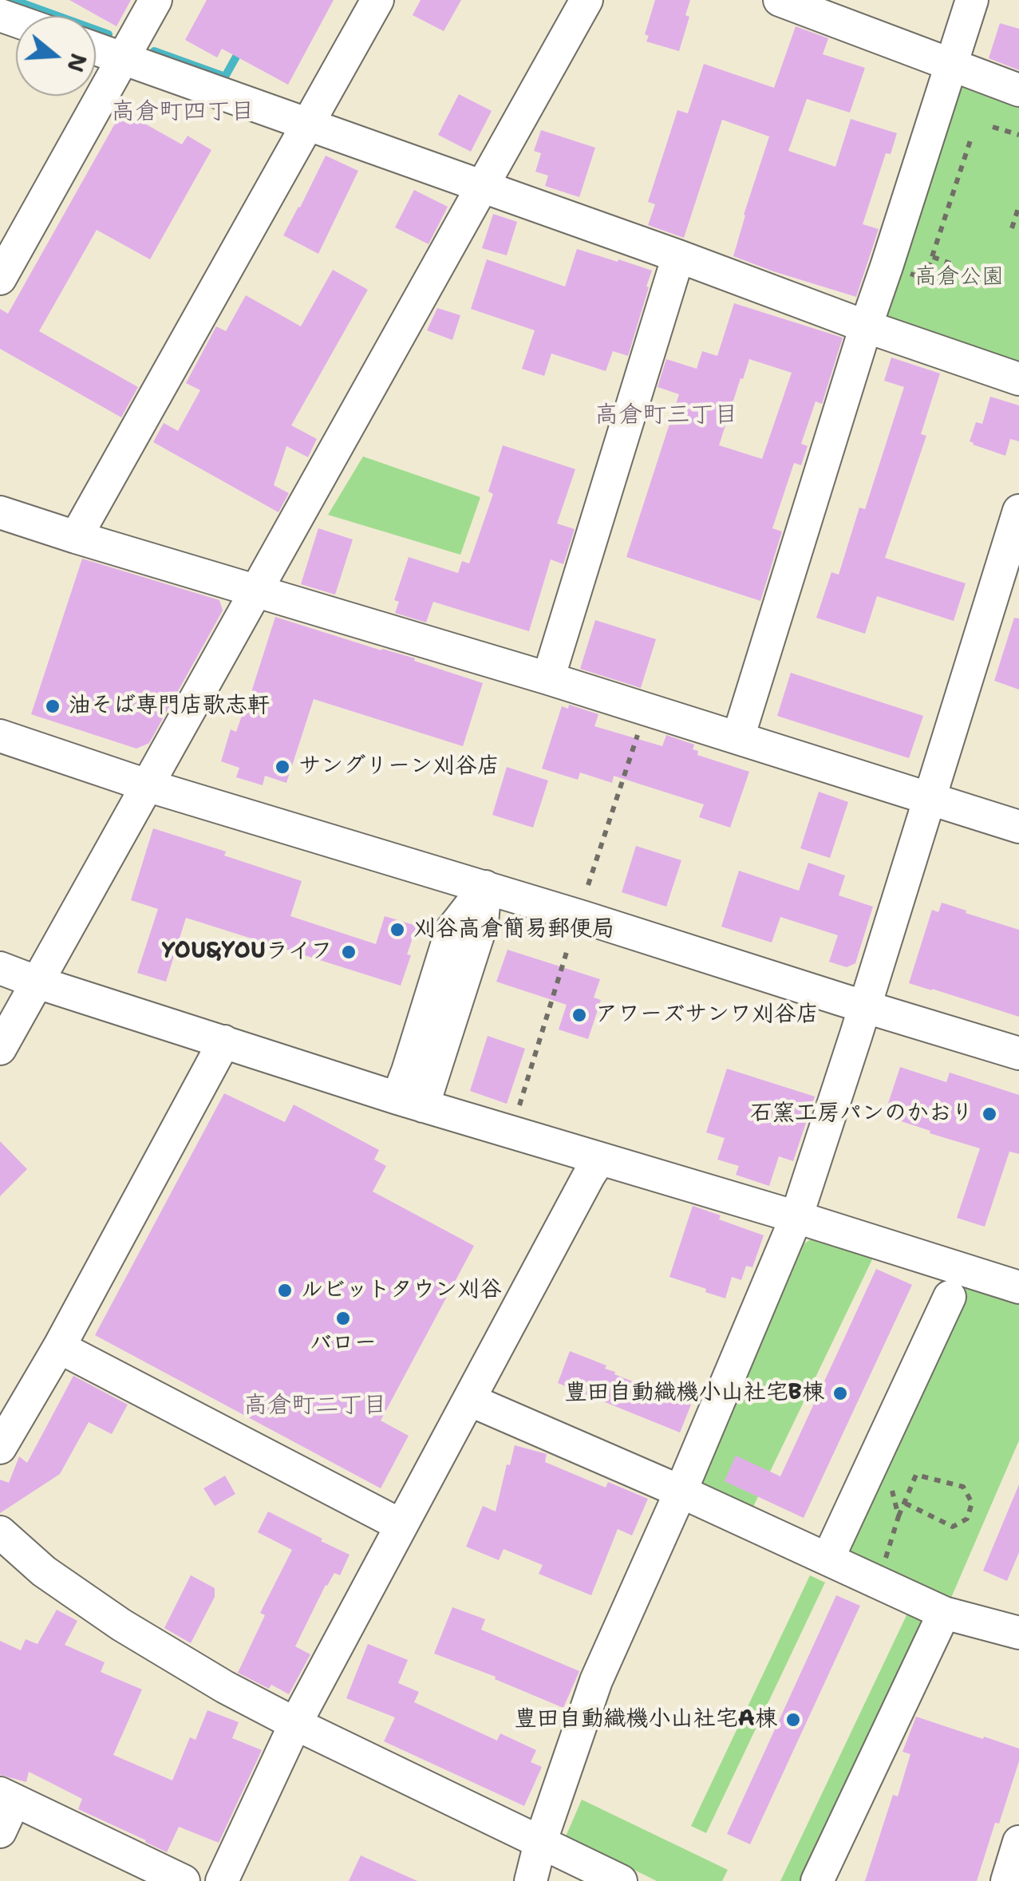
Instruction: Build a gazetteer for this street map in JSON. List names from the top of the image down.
{
  "districts": ["高倉町四丁目", "高倉町三丁目", "高倉町二丁目"],
  "parks": ["高倉公園"],
  "places": [
    "油そば専門店歌志軒",
    "サングリーン刈谷店",
    "刈谷高倉簡易郵便局",
    "YOU&YOUライフ",
    "アワーズサンワ刈谷店",
    "石窯工房パンのかおり",
    "ルビットタウン刈谷",
    "バロー",
    "豊田自動織機小山社宅B棟",
    "豊田自動織機小山社宅A棟"
  ],
  "north": "right"
}
